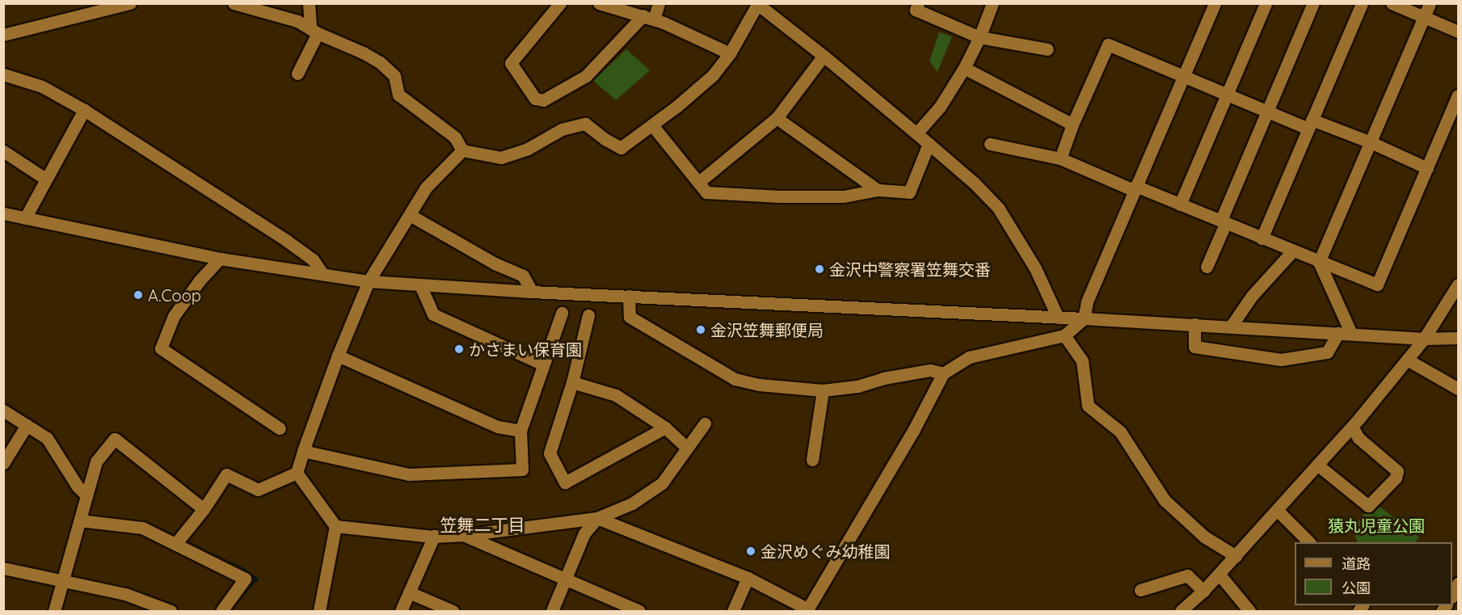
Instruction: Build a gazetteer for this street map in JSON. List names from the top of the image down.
{
  "districts": ["笠舞二丁目"],
  "parks": ["猿丸児童公園"],
  "places": [
    "金沢中警察署笠舞交番",
    "A.Coop",
    "金沢笠舞郵便局",
    "かさまい保育園",
    "金沢めぐみ幼稚園"
  ],
  "legend": ["道路", "公園"]
}
